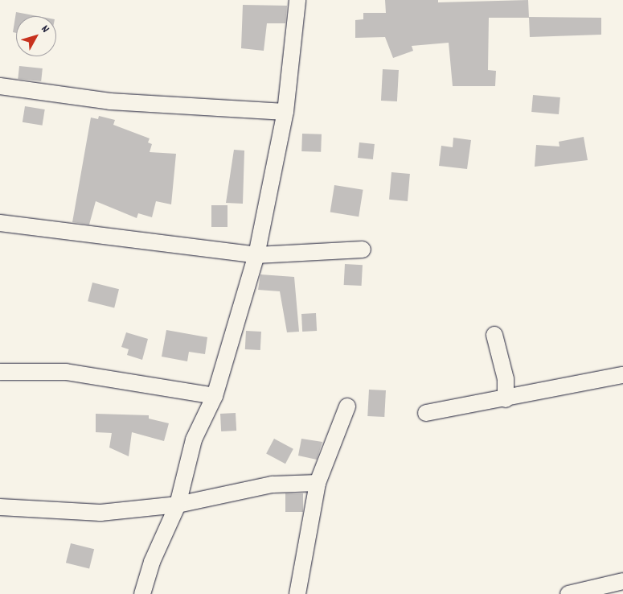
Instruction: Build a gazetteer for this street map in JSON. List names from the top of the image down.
{
  "north": "top right"
}
